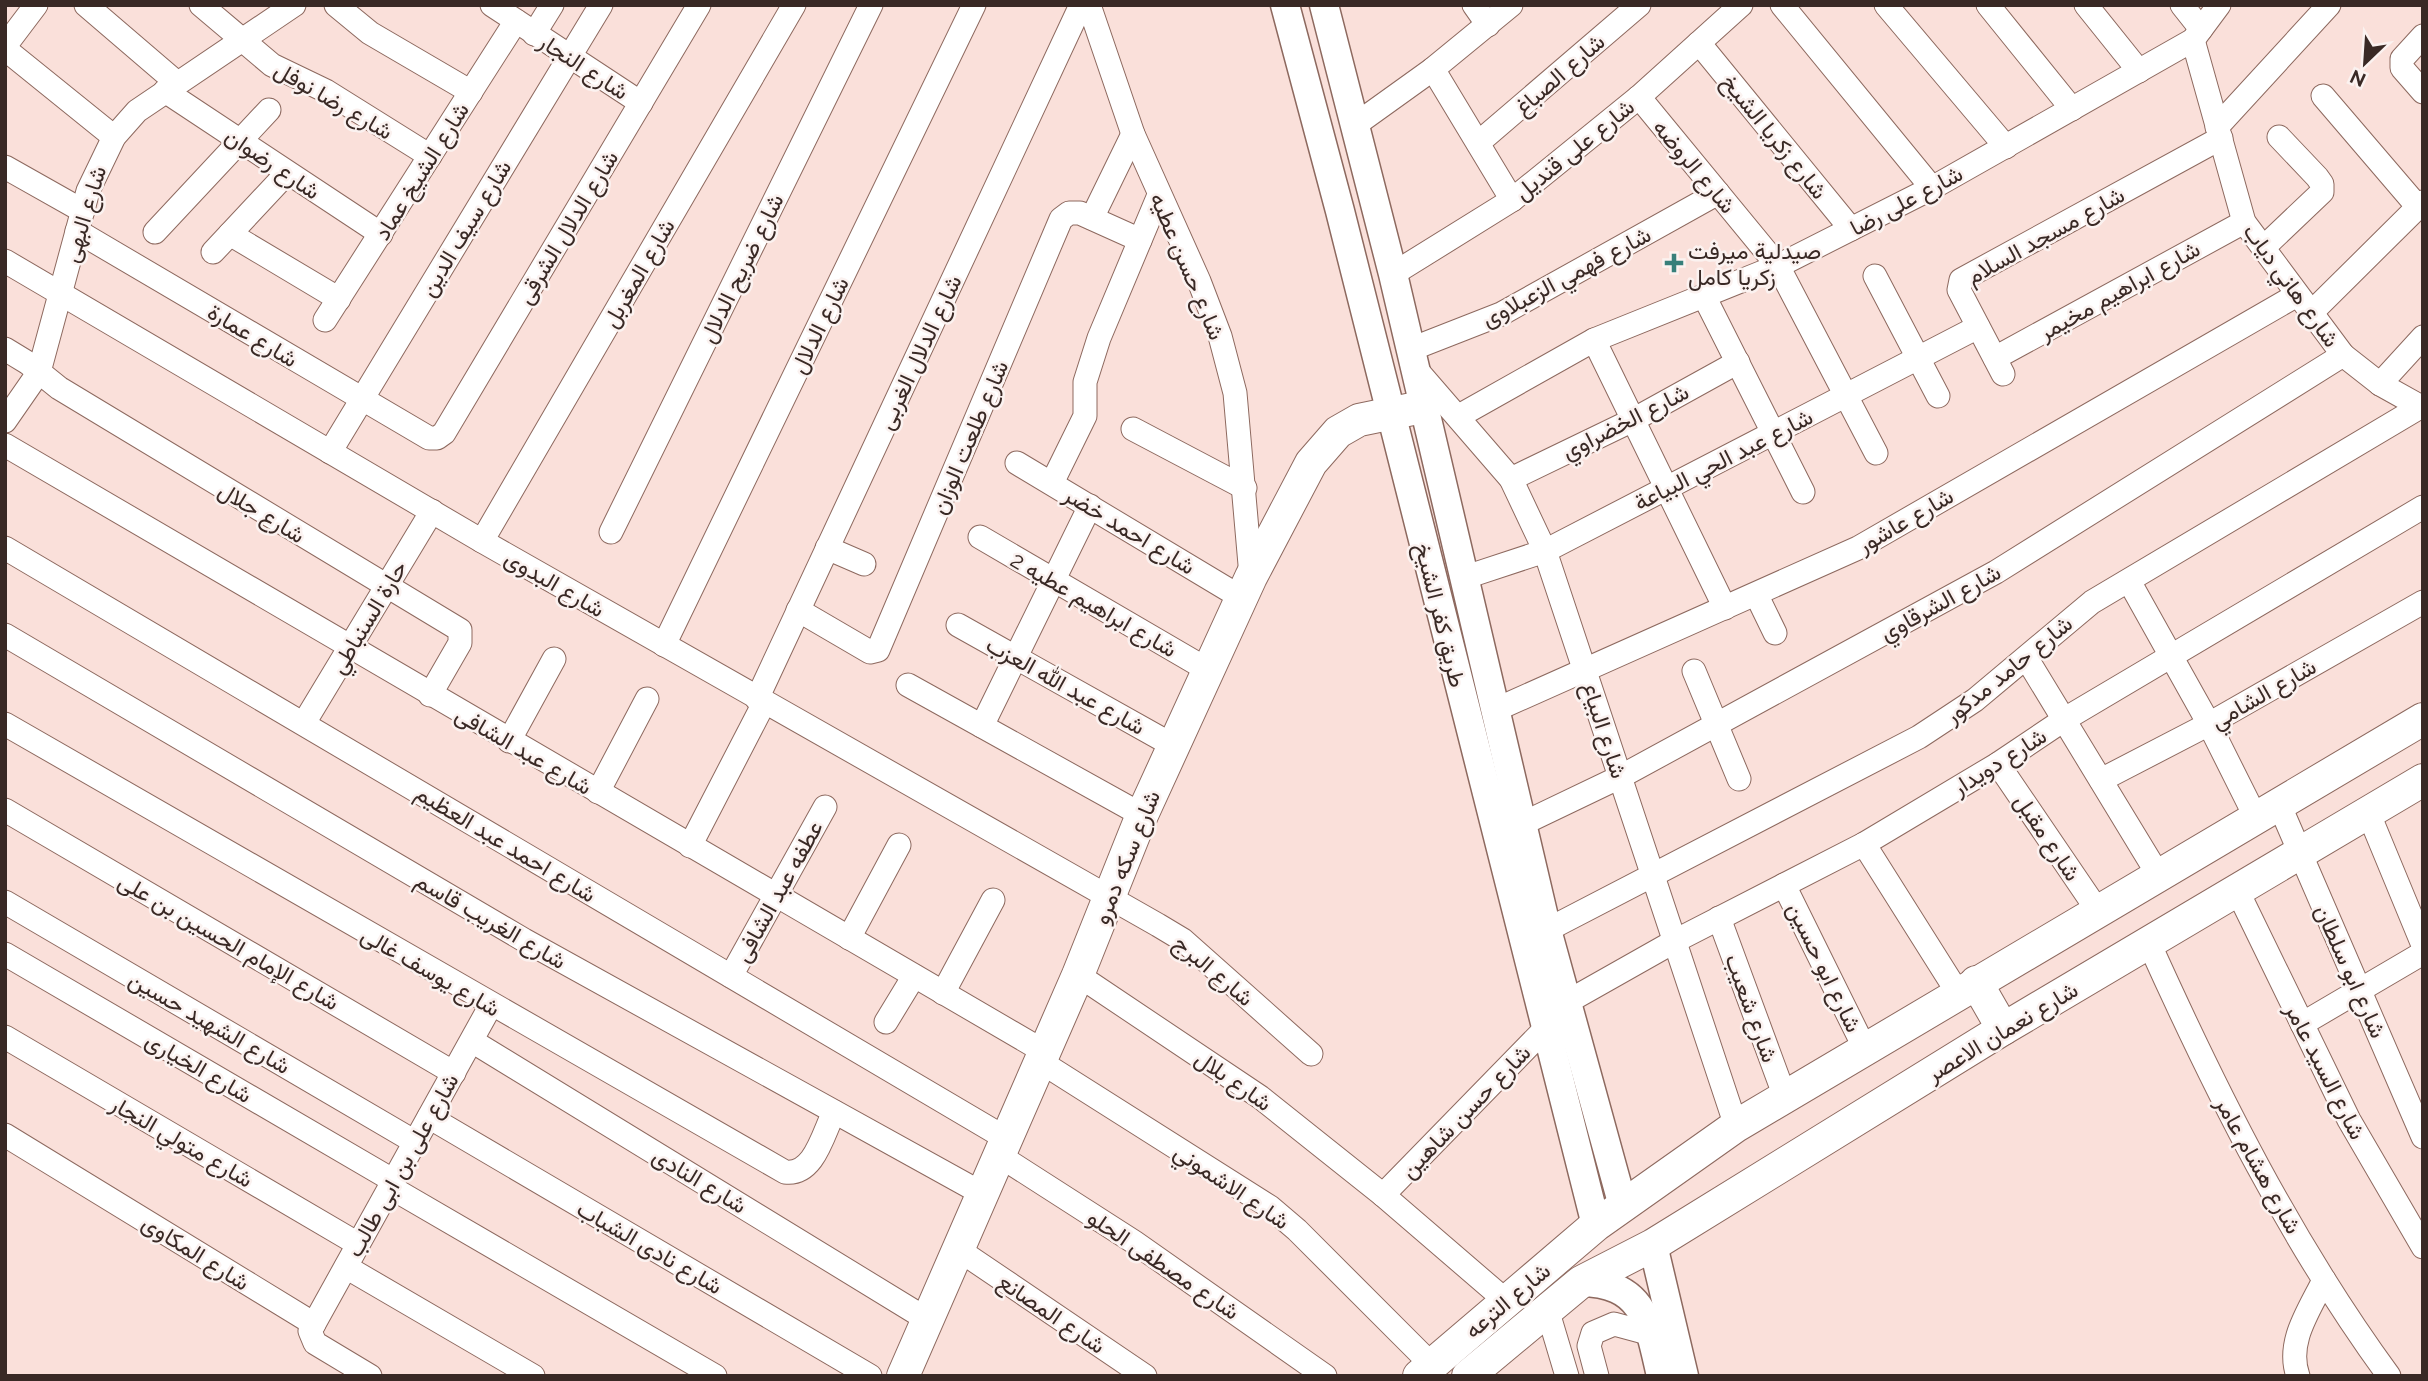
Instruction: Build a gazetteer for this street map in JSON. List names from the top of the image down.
{
  "streets": {
    "main road": ["شارع سكه دمرو", "شارع نعمان الاعصر", "شارع الترعه"],
    "street": [
      "شارع النجار",
      "شارع الصباغ",
      "شارع رضا نوفل",
      "شارع زكريا الشيخ",
      "شارع على قنديل",
      "شارع رضوان",
      "شارع الروضه",
      "شارع الشيخ عماد",
      "شارع على رضا",
      "شارع البهى",
      "شارع الدلال الشرقى",
      "شارع سيف الدين",
      "شارع مسجد السلام",
      "شارع حسن عطيه",
      "شارع ضريح الدلال",
      "شارع المغربل",
      "شارع فهمي الزعبلاوى",
      "شارع هاني دياب",
      "شارع ابراهيم مخيمر",
      "شارع الدلال",
      "شارع عمارة",
      "شارع الدلال الغربى",
      "شارع الخضراوي",
      "شارع طلعت الوزان",
      "شارع عبد الحي البياعة",
      "شارع جلال",
      "شارع عاشور",
      "شارع احمد خضر",
      "شارع البدوى",
      "شارع الشرقاوي",
      "شارع ابراهيم عطيه 2",
      "طريق كفر الشيخ",
      "حارة السنباطي",
      "شارع حامد مدكور",
      "شارع عبد الله العزب",
      "شارع الشامي",
      "شارع البياع",
      "شارع عبد الشافى",
      "شارع دويدار",
      "شارع مقبل",
      "شارع احمد عبد العظيم",
      "عطفه عبد الشافى",
      "شارع الغريب قاسم",
      "شارع الإمام الحسين بن على",
      "شارع ابو حسين",
      "شارع البرج",
      "شارع يوسف غالى",
      "شارع ابو سلطان",
      "شارع شعيب",
      "شارع الشهيد حسين",
      "شارع الخيارى",
      "شارع السيد عامر",
      "شارع بلال",
      "شارع حسن شاهين",
      "شارع متولي النجار",
      "شارع على بن ابى طالب",
      "شارع هشام عامر",
      "شارع النادى",
      "شارع الاشموني",
      "شارع نادى الشباب",
      "شارع المكاوى",
      "شارع مصطفى الحلو",
      "شارع المصانع"
    ]
  },
  "crossings": [
    ["شارع النجار", "شارع الشيخ عماد"],
    ["شارع النجار", "شارع الدلال الشرقى"],
    ["شارع النجار", "شارع سيف الدين"],
    ["شارع رضا نوفل", "شارع الشيخ عماد"],
    ["شارع رضا نوفل", "شارع البهى"],
    ["شارع زكريا الشيخ", "شارع على قنديل"],
    ["شارع زكريا الشيخ", "شارع على رضا"],
    ["شارع على قنديل", "شارع الروضه"],
    ["شارع على قنديل", "طريق كفر الشيخ"],
    ["شارع رضوان", "شارع الشيخ عماد"],
    ["شارع رضوان", "شارع البهى"],
    ["شارع الروضه", "شارع على رضا"],
    ["شارع الروضه", "شارع فهمي الزعبلاوى"],
    ["شارع الروضه", "شارع عبد الحي البياعة"],
    ["شارع على رضا", "شارع هاني دياب"],
    ["شارع على رضا", "شارع البياع"],
    ["شارع البهى", "شارع عمارة"],
    ["شارع البهى", "شارع جلال"],
    ["شارع البهى", "شارع البدوى"],
    ["شارع الدلال الشرقى", "شارع عمارة"],
    ["شارع سيف الدين", "شارع عمارة"],
    ["شارع سيف الدين", "شارع البدوى"],
    ["شارع مسجد السلام", "شارع هاني دياب"],
    ["شارع مسجد السلام", "شارع ابراهيم مخيمر"],
    ["شارع مسجد السلام", "شارع عبد الحي البياعة"],
    ["شارع حسن عطيه", "شارع احمد خضر"],
    ["شارع حسن عطيه", "شارع سكه دمرو"],
    ["شارع المغربل", "شارع البدوى"],
    ["شارع فهمي الزعبلاوى", "طريق كفر الشيخ"],
    ["شارع فهمي الزعبلاوى", "شارع البياع"],
    ["شارع هاني دياب", "شارع ابراهيم مخيمر"],
    ["شارع هاني دياب", "شارع عاشور"],
    ["شارع هاني دياب", "شارع الشرقاوي"],
    ["شارع هاني دياب", "شارع حامد مدكور"],
    ["شارع الدلال", "شارع البدوى"],
    ["شارع الدلال الغربى", "شارع طلعت الوزان"],
    ["شارع الدلال الغربى", "شارع البدوى"],
    ["شارع الدلال الغربى", "شارع عبد الشافى"],
    ["شارع الخضراوي", "شارع البياع"],
    ["شارع عبد الحي البياعة", "طريق كفر الشيخ"],
    ["شارع عبد الحي البياعة", "شارع البياع"],
    ["شارع جلال", "حارة السنباطي"],
    ["شارع جلال", "شارع عبد الشافى"],
    ["شارع عاشور", "طريق كفر الشيخ"],
    ["شارع عاشور", "شارع البياع"],
    ["شارع احمد خضر", "شارع سكه دمرو"],
    ["شارع البدوى", "حارة السنباطي"],
    ["شارع البدوى", "شارع سكه دمرو"],
    ["شارع البدوى", "شارع البرج"],
    ["شارع الشرقاوي", "طريق كفر الشيخ"],
    ["شارع الشرقاوي", "شارع البياع"],
    ["شارع ابراهيم عطيه 2", "شارع سكه دمرو"],
    ["طريق كفر الشيخ", "شارع حامد مدكور"],
    ["طريق كفر الشيخ", "شارع البياع"],
    ["طريق كفر الشيخ", "شارع دويدار"],
    ["طريق كفر الشيخ", "شارع سكه دمرو"],
    ["طريق كفر الشيخ", "شارع حسن شاهين"],
    ["طريق كفر الشيخ", "شارع الترعه"],
    ["حارة السنباطي", "شارع عبد الشافى"],
    ["حارة السنباطي", "شارع احمد عبد العظيم"],
    ["شارع حامد مدكور", "شارع البياع"],
    ["شارع حامد مدكور", "شارع ابو سلطان"],
    ["شارع عبد الله العزب", "شارع سكه دمرو"],
    ["شارع الشامي", "شارع ابو سلطان"],
    ["شارع البياع", "شارع دويدار"],
    ["شارع عبد الشافى", "شارع سكه دمرو"],
    ["شارع عبد الشافى", "عطفه عبد الشافى"],
    ["شارع عبد الشافى", "شارع الاشموني"],
    ["شارع دويدار", "شارع مقبل"],
    ["شارع دويدار", "شارع ابو حسين"],
    ["شارع دويدار", "شارع ابو سلطان"],
    ["شارع دويدار", "شارع شعيب"],
    ["شارع احمد عبد العظيم", "شارع سكه دمرو"],
    ["شارع احمد عبد العظيم", "عطفه عبد الشافى"],
    ["شارع احمد عبد العظيم", "شارع مصطفى الحلو"],
    ["شارع سكه دمرو", "شارع الغريب قاسم"],
    ["شارع سكه دمرو", "شارع البرج"],
    ["شارع سكه دمرو", "شارع بلال"],
    ["شارع سكه دمرو", "شارع النادى"],
    ["شارع سكه دمرو", "شارع الاشموني"],
    ["شارع سكه دمرو", "شارع مصطفى الحلو"],
    ["شارع سكه دمرو", "شارع المصانع"],
    ["شارع الغريب قاسم", "شارع يوسف غالى"],
    ["شارع الإمام الحسين بن على", "شارع على بن ابى طالب"],
    ["شارع يوسف غالى", "شارع على بن ابى طالب"],
    ["شارع ابو سلطان", "شارع نعمان الاعصر"],
    ["شارع الشهيد حسين", "شارع على بن ابى طالب"],
    ["شارع نعمان الاعصر", "شارع السيد عامر"],
    ["شارع نعمان الاعصر", "شارع هشام عامر"],
    ["شارع نعمان الاعصر", "شارع الترعه"],
    ["شارع الخيارى", "شارع على بن ابى طالب"],
    ["شارع بلال", "شارع حسن شاهين"],
    ["شارع بلال", "شارع الترعه"],
    ["شارع متولي النجار", "شارع على بن ابى طالب"],
    ["شارع على بن ابى طالب", "شارع النادى"],
    ["شارع على بن ابى طالب", "شارع نادى الشباب"],
    ["شارع على بن ابى طالب", "شارع المكاوى"],
    ["شارع الاشموني", "شارع الترعه"]
  ],
  "places": {
    "health": ["صيدلية ميرفت زكريا كامل"]
  },
  "north": "bottom left"
}
